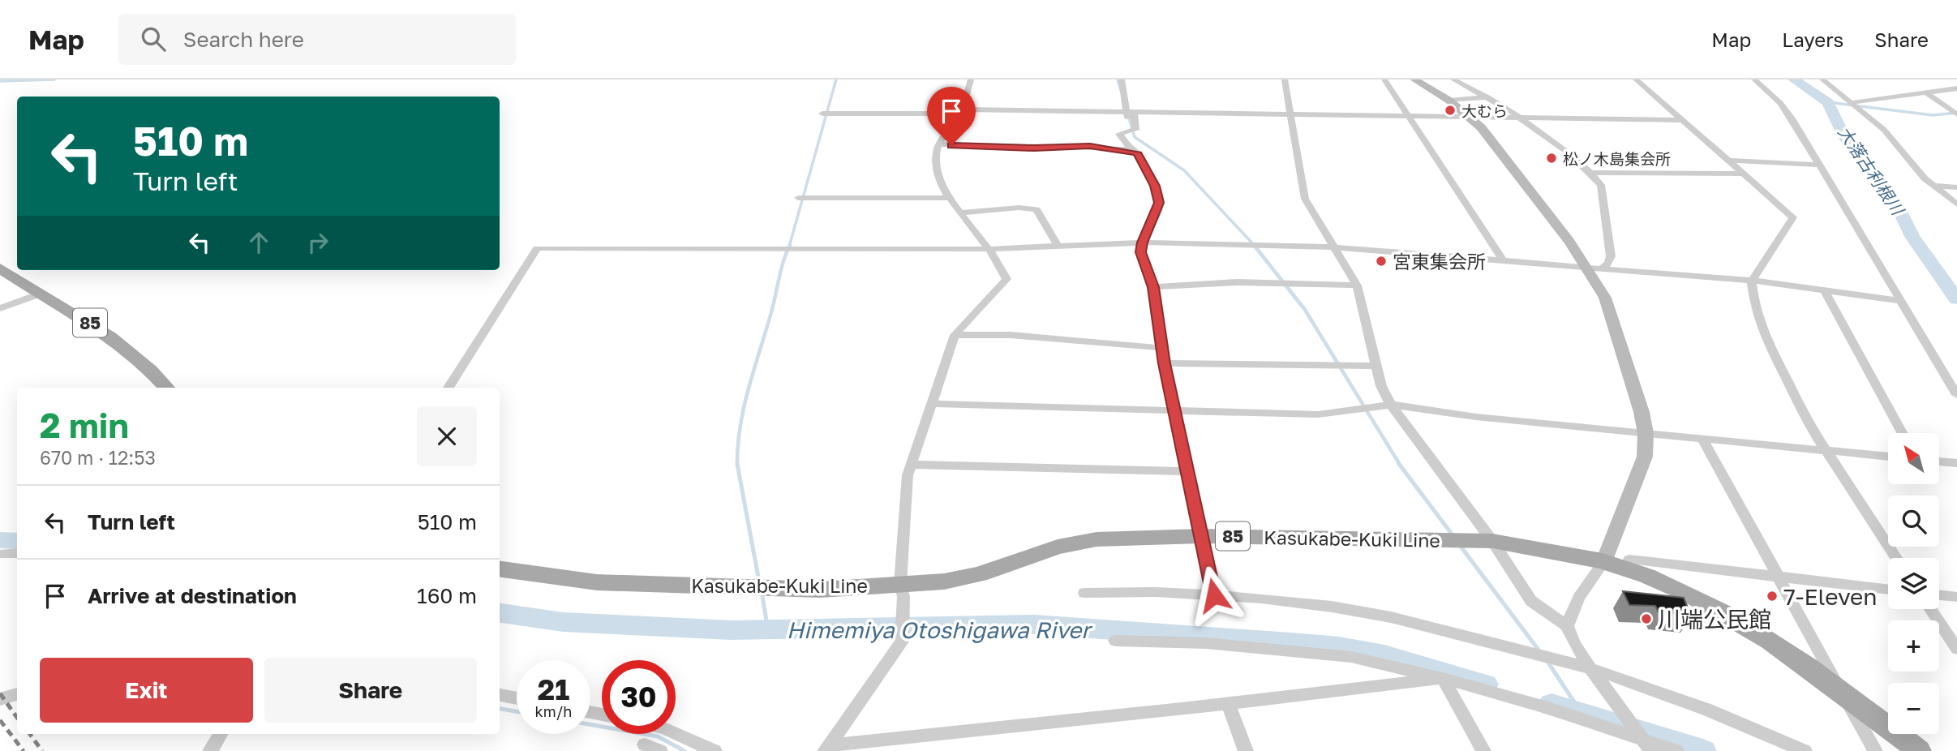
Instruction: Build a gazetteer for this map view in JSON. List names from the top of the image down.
{
  "streets": {
    "main road": ["85", "Kasukabe-Kuki Line"]
  },
  "water": ["大落古利根川", "Himemiya Otoshigawa River"],
  "places": [
    "大むら",
    "松ノ木島集会所",
    "宮東集会所",
    "7-Eleven",
    "川端公民館"
  ],
  "north": "top left",
  "page": {
    "header": "Map",
    "search": "Search here",
    "nav": ["Map", "Layers", "Share"],
    "turn": ["510 m", "Turn left"],
    "heading": ["2 min", "670 m · 12:53"],
    "map_buttons": ["+", "−"],
    "list": [
      {
        "name": "Turn left",
        "value": "510 m"
      },
      {
        "name": "Arrive at destination",
        "value": "160 m"
      }
    ],
    "buttons": ["Exit", "Share"],
    "speed": "21 km/h",
    "limit": "30"
  }
}
